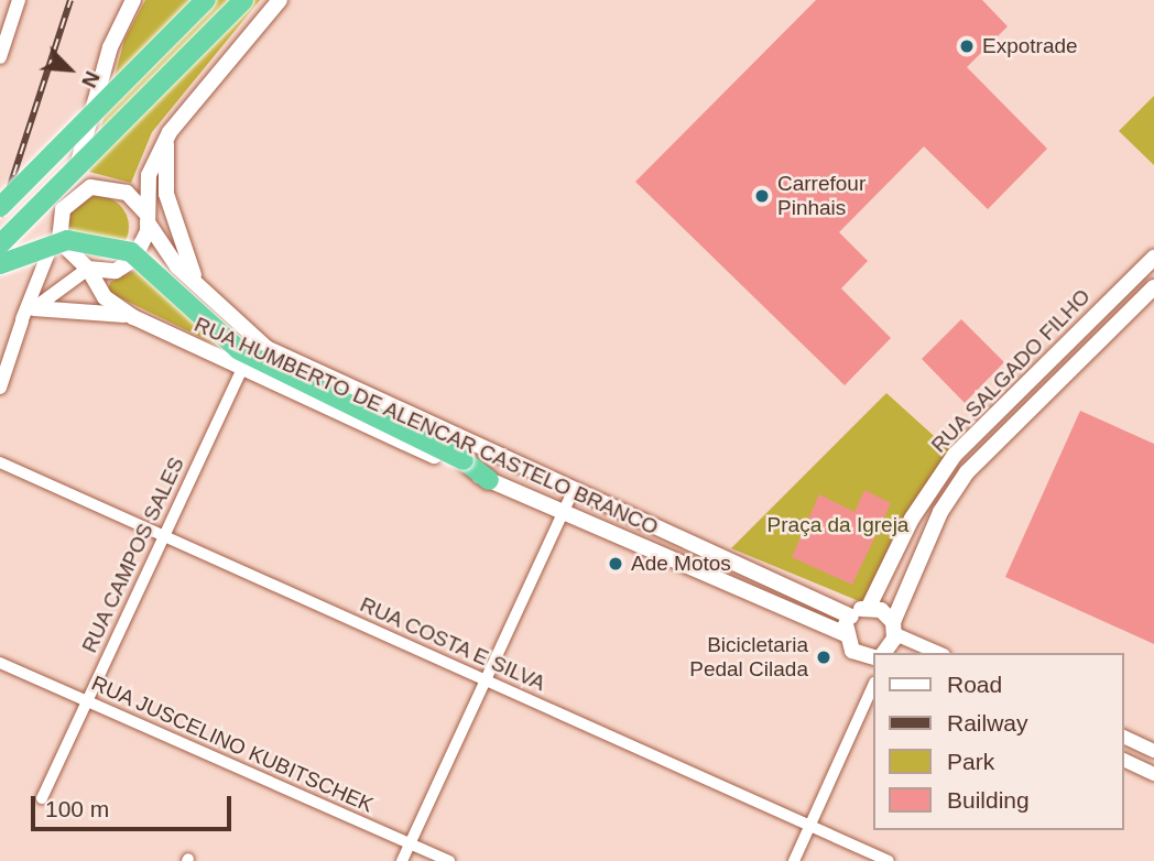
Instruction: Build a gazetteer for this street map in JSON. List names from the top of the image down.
{
  "streets": {
    "main road": ["RUA SALGADO FILHO", "RUA HUMBERTO DE ALENCAR CASTELO BRANCO"],
    "street": ["RUA CAMPOS SALES", "RUA COSTA E SILVA", "RUA JUSCELINO KUBITSCHEK"]
  },
  "crossings": [
    ["RUA HUMBERTO DE ALENCAR CASTELO BRANCO", "RUA CAMPOS SALES"],
    ["RUA CAMPOS SALES", "RUA COSTA E SILVA"],
    ["RUA CAMPOS SALES", "RUA JUSCELINO KUBITSCHEK"]
  ],
  "parks": ["Praça da Igreja"],
  "places": [
    "Expotrade",
    "Carrefour Pinhais",
    "Ade Motos",
    "Bicicletaria Pedal Cilada"
  ],
  "legend": [
    "Road",
    "Railway",
    "Park",
    "Building"
  ],
  "scale_bar": "100 m",
  "north": "bottom right"
}
